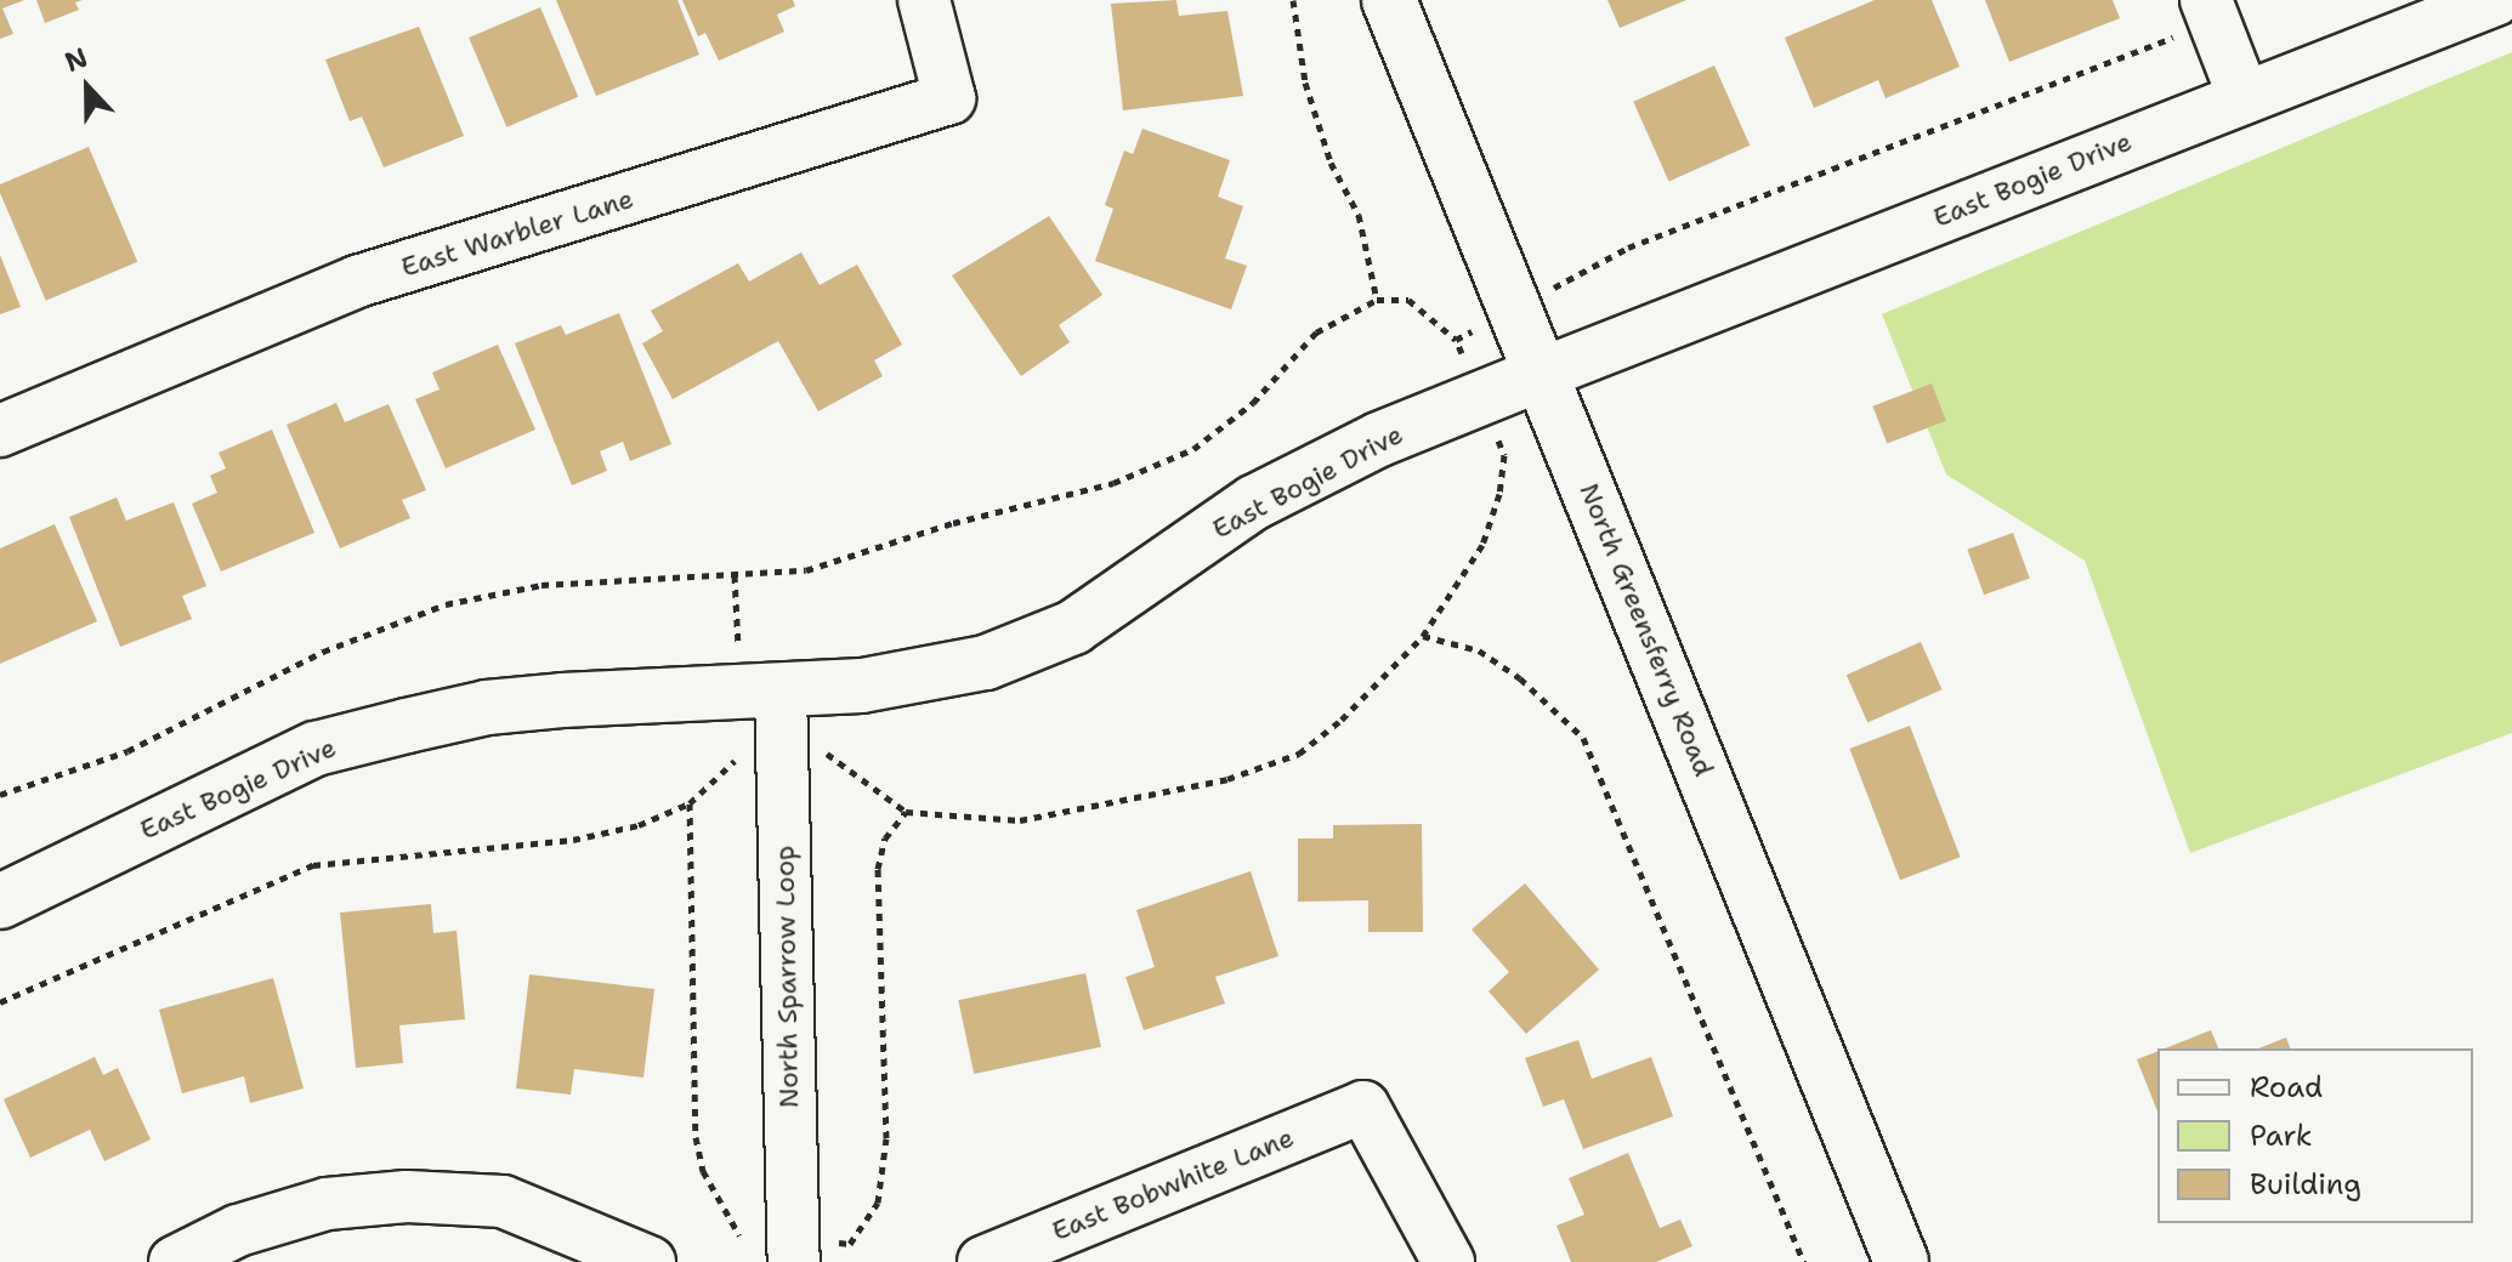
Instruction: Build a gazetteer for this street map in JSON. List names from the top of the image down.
{
  "streets": {
    "street": [
      "East Bogie Drive",
      "East Warbler Lane",
      "North Greensferry Road",
      "North Sparrow Loop",
      "East Bobwhite Lane"
    ]
  },
  "crossings": [
    ["East Bogie Drive", "North Greensferry Road"],
    ["East Bogie Drive", "North Sparrow Loop"]
  ],
  "legend": ["Road", "Park", "Building"],
  "north": "top"
}
